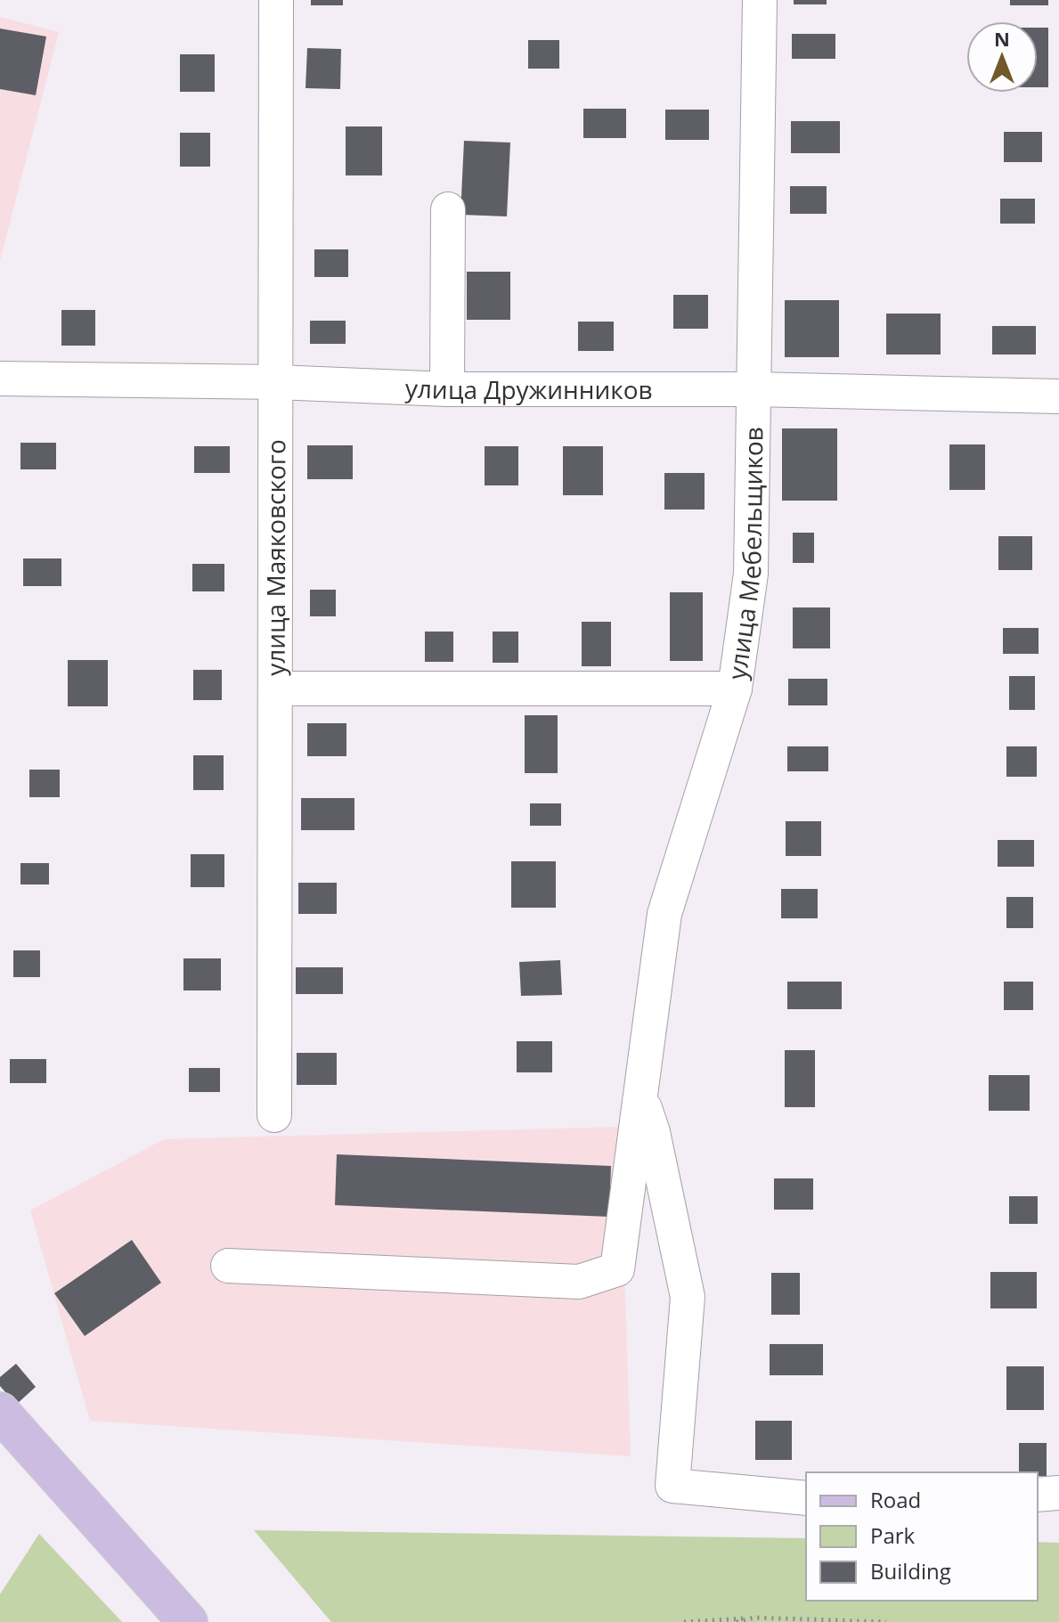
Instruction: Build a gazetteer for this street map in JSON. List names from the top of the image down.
{
  "streets": {
    "street": ["улица Дружинников", "улица Мебельщиков", "улица Маяковского"]
  },
  "crossings": [
    ["улица Дружинников", "улица Мебельщиков"],
    ["улица Дружинников", "улица Маяковского"]
  ],
  "legend": ["Road", "Park", "Building"],
  "north": "top"
}
